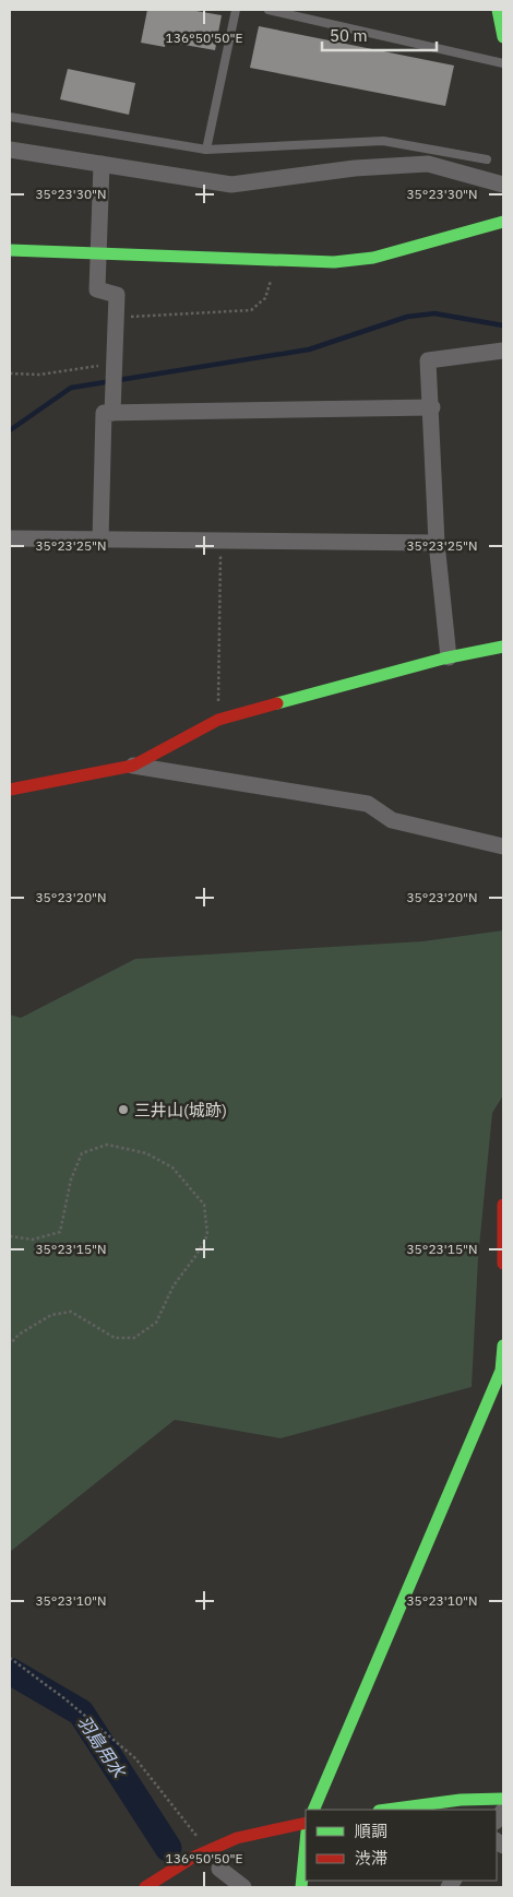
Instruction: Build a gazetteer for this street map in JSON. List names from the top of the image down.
{
  "water": ["羽島用水"],
  "places": ["三井山(城跡)"],
  "legend": ["順調", "渋滞"],
  "scale_bar": "50 m",
  "coordinates": [
    "136°50'50\"E",
    "35°23'30\"N",
    "35°23'25\"N",
    "35°23'20\"N",
    "35°23'15\"N",
    "35°23'10\"N"
  ]
}
